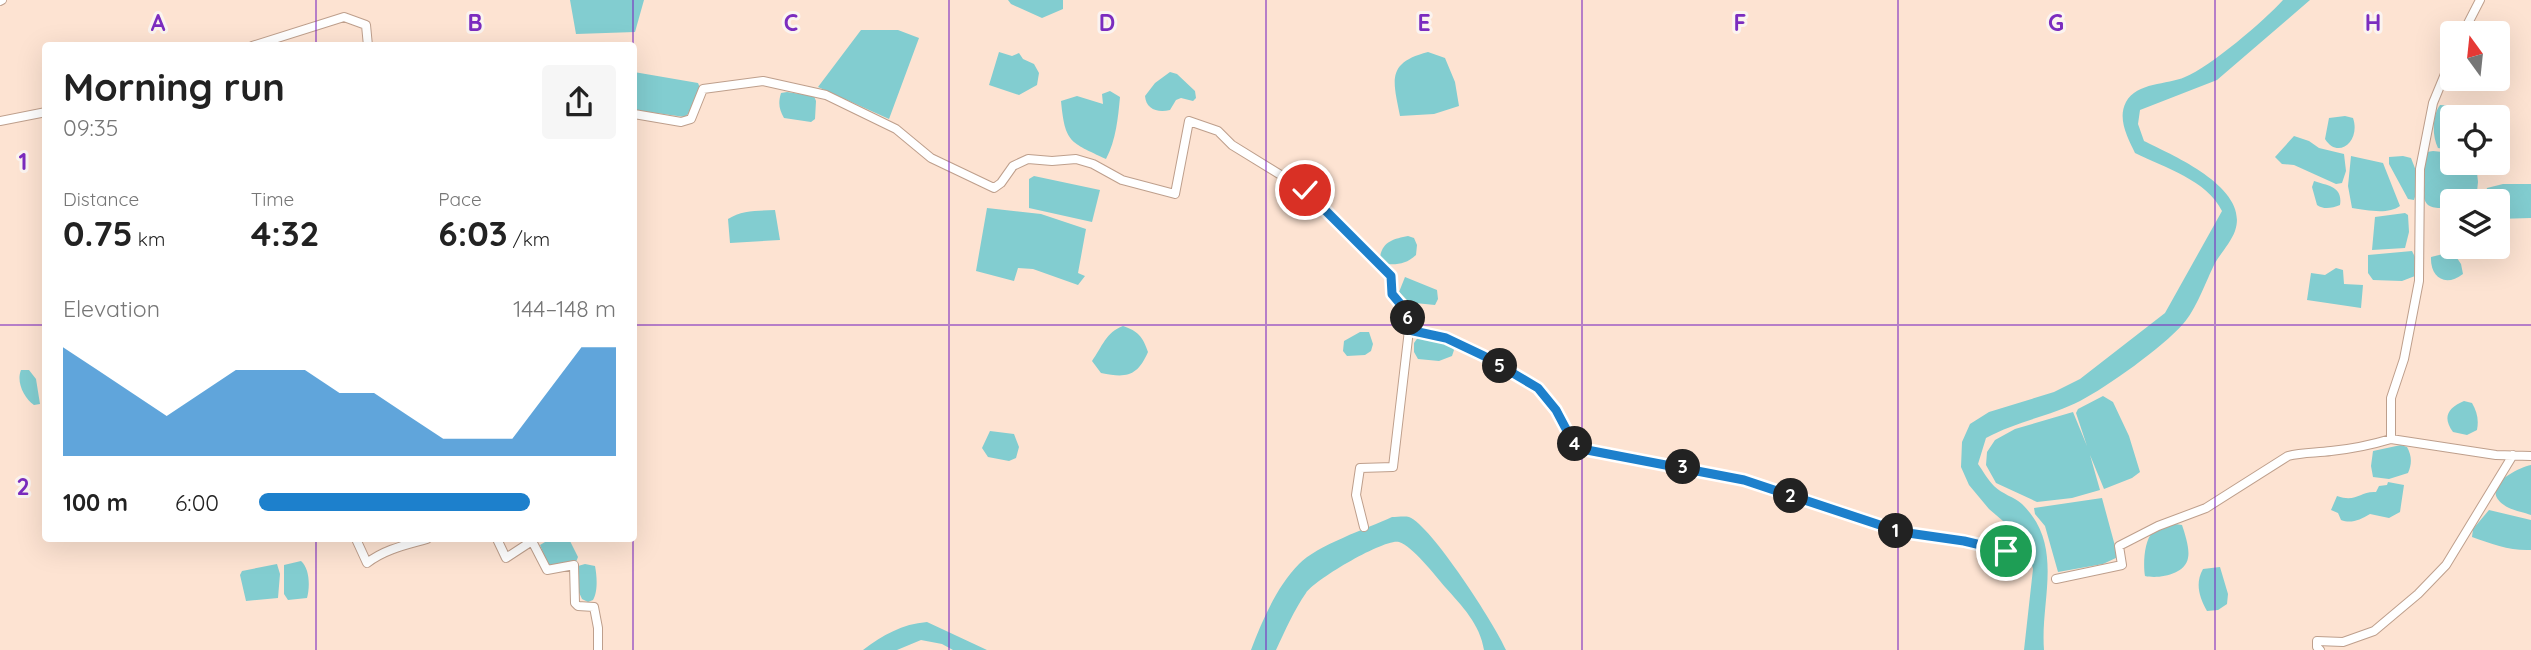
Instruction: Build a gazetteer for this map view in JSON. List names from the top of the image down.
{
  "north": "top",
  "page": {
    "heading": ["Morning run", "09:35"],
    "stats": [
      ["Distance", "0.75 km"],
      ["Time", "4:32"],
      ["Pace", "6:03 /km"]
    ],
    "chart": ["Elevation", "144–148 m"],
    "pins": [
      "6",
      "5",
      "4",
      "3",
      "2",
      "1"
    ],
    "list": [
      {
        "name": "100 m",
        "note": "6:00"
      }
    ]
  },
  "grid": {
    "columns": [
      "A",
      "B",
      "C",
      "D",
      "E",
      "F",
      "G",
      "H"
    ],
    "rows": ["1", "2"]
  }
}
